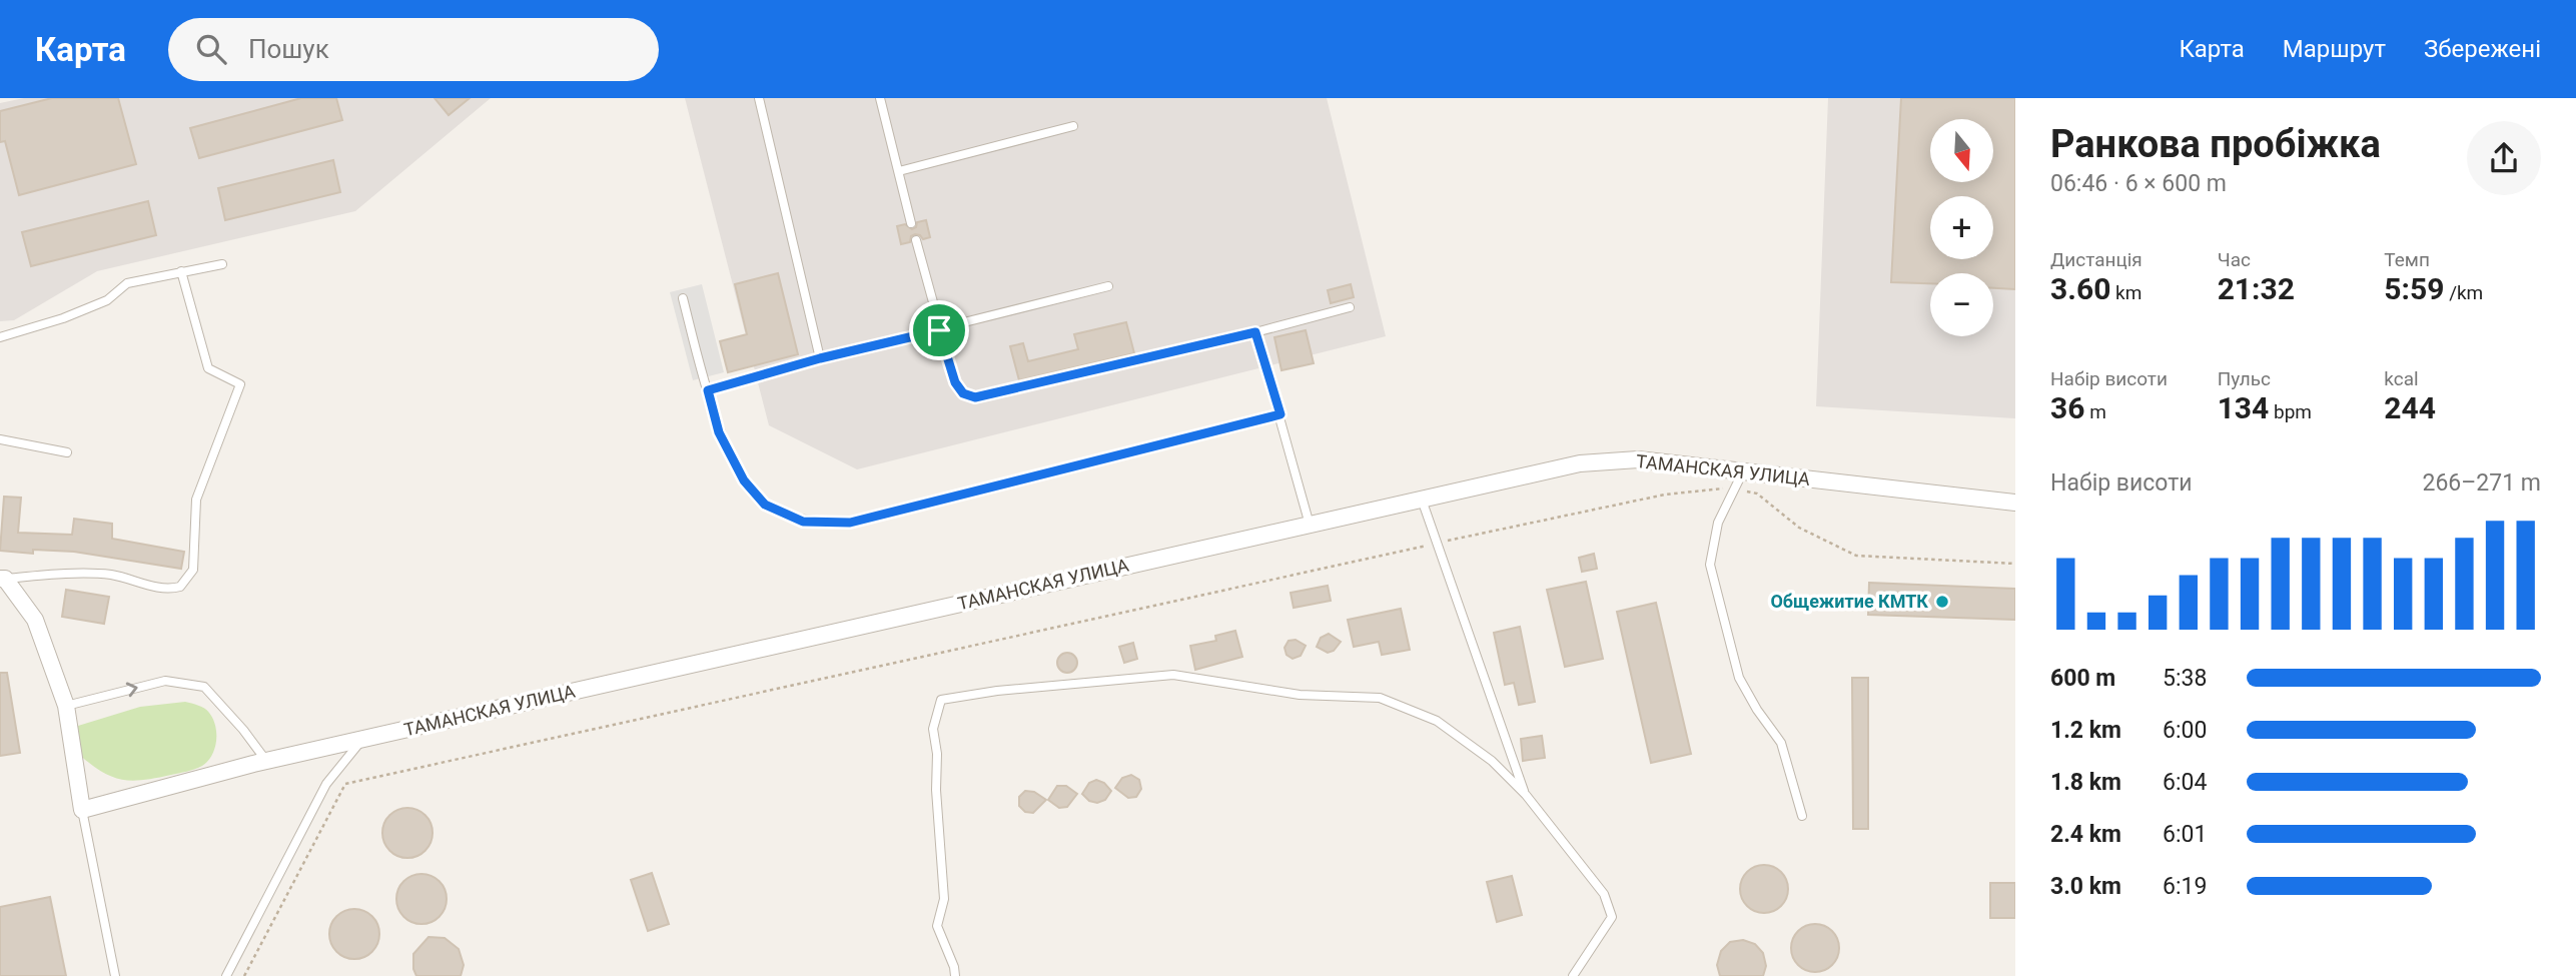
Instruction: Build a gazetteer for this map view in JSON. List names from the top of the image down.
{
  "streets": {
    "street": ["ТАМАНСКАЯ УЛИЦА"]
  },
  "places": ["Общежитие КМТК"],
  "north": "bottom",
  "page": {
    "header": "Карта",
    "search": "Пошук",
    "nav": ["Карта", "Маршрут", "Збережені"],
    "heading": ["Ранкова пробіжка", "06:46 · 6 × 600 m"],
    "map_buttons": ["+", "−"],
    "stats": [
      ["Дистанція", "3.60 km"],
      ["Час", "21:32"],
      ["Темп", "5:59 /km"],
      ["Набір висоти", "36 m"],
      ["Пульс", "134 bpm"],
      ["kcal", "244"]
    ],
    "chart": ["Набір висоти", "266–271 m"],
    "list": [
      {
        "name": "600 m",
        "note": "5:38"
      },
      {
        "name": "1.2 km",
        "note": "6:00"
      },
      {
        "name": "1.8 km",
        "note": "6:04"
      },
      {
        "name": "2.4 km",
        "note": "6:01"
      },
      {
        "name": "3.0 km",
        "note": "6:19"
      }
    ]
  }
}
